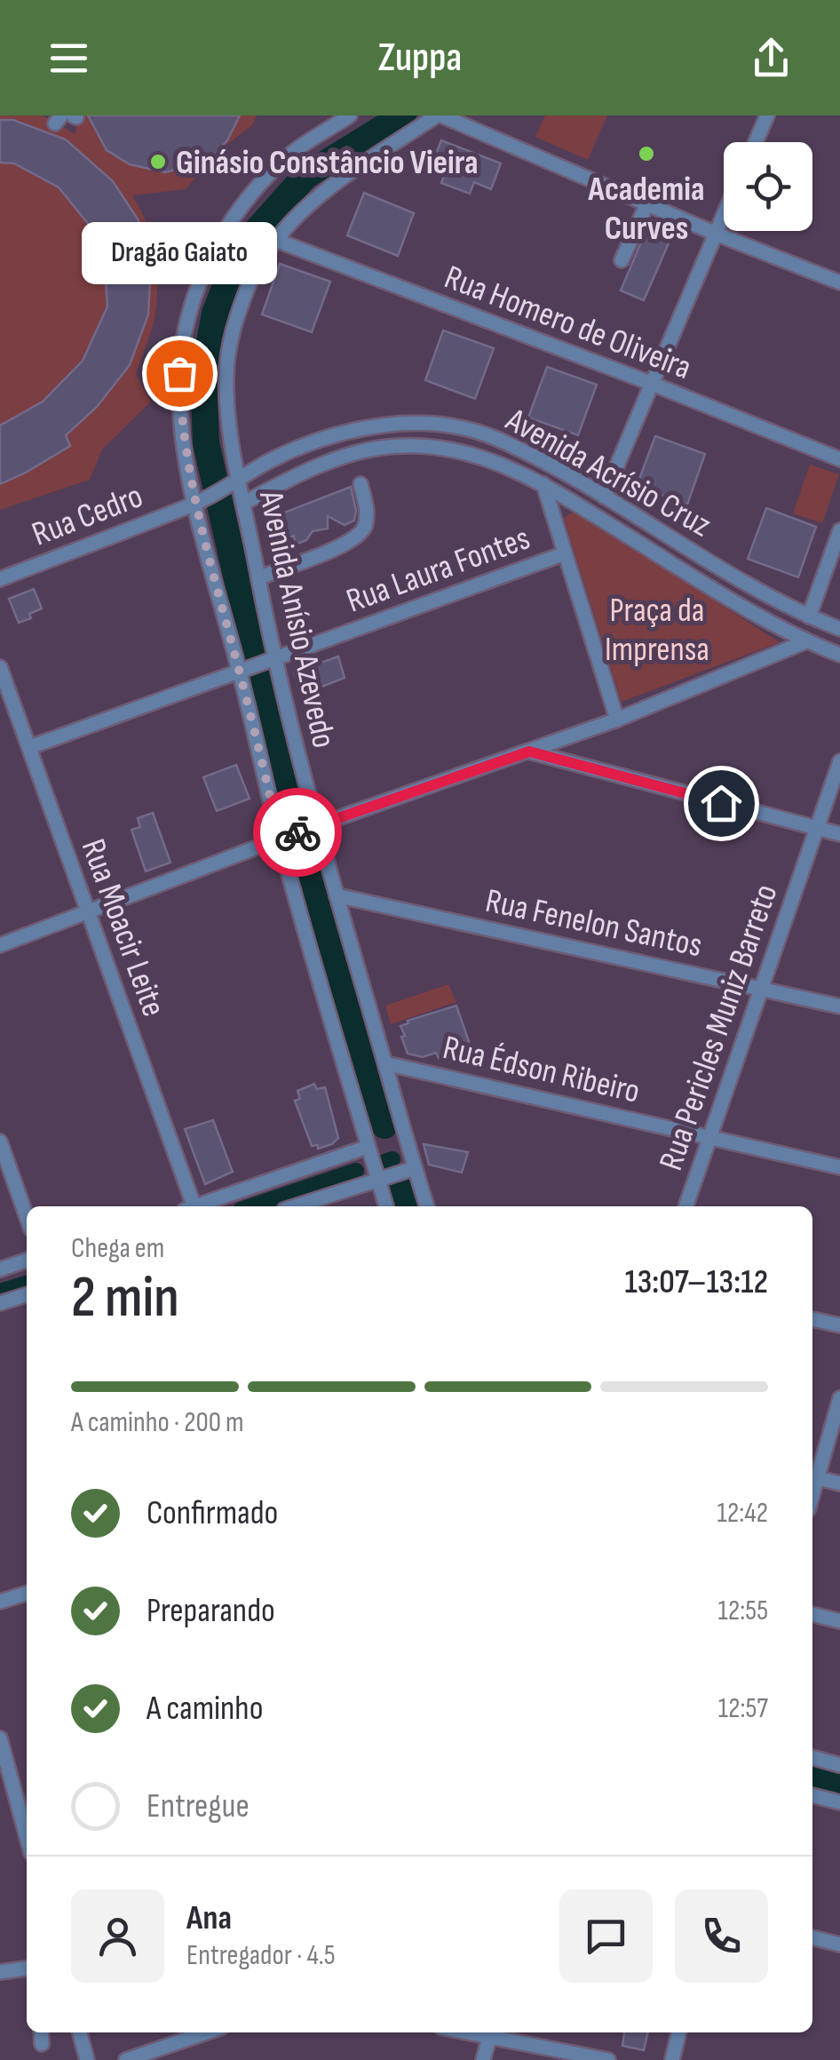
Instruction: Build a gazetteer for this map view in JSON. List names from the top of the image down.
{
  "streets": {
    "street": [
      "Rua Homero de Oliveira",
      "Avenida Acrísio Cruz",
      "Rua Cedro",
      "Rua Laura Fontes",
      "Avenida Anísio Azevedo",
      "Rua Fenelon Santos",
      "Rua Moacir Leite",
      "Rua Pericles Muniz Barreto",
      "Rua Édson Ribeiro"
    ]
  },
  "crossings": [
    ["Rua Homero de Oliveira", "Avenida Anísio Azevedo"],
    ["Avenida Acrísio Cruz", "Rua Cedro"],
    ["Avenida Acrísio Cruz", "Avenida Anísio Azevedo"],
    ["Rua Cedro", "Avenida Anísio Azevedo"],
    ["Rua Laura Fontes", "Avenida Anísio Azevedo"],
    ["Rua Laura Fontes", "Rua Moacir Leite"],
    ["Avenida Anísio Azevedo", "Rua Fenelon Santos"],
    ["Avenida Anísio Azevedo", "Rua Édson Ribeiro"],
    ["Rua Fenelon Santos", "Rua Pericles Muniz Barreto"],
    ["Rua Pericles Muniz Barreto", "Rua Édson Ribeiro"]
  ],
  "parks": ["Praça da Imprensa"],
  "places": ["Academia Curves", "Ginásio Constâncio Vieira", "Dragão Gaiato"],
  "page": {
    "header": "Zuppa",
    "bubble": "Dragão Gaiato",
    "heading": ["2 min", "Chega em", "13:07–13:12"],
    "panel": ["Ana", "Entregador · 4.5"],
    "bar": "A caminho · 200 m",
    "list": [
      ["Confirmado", "12:42"],
      ["Preparando", "12:55"],
      ["A caminho", "12:57"],
      "Entregue"
    ]
  }
}
